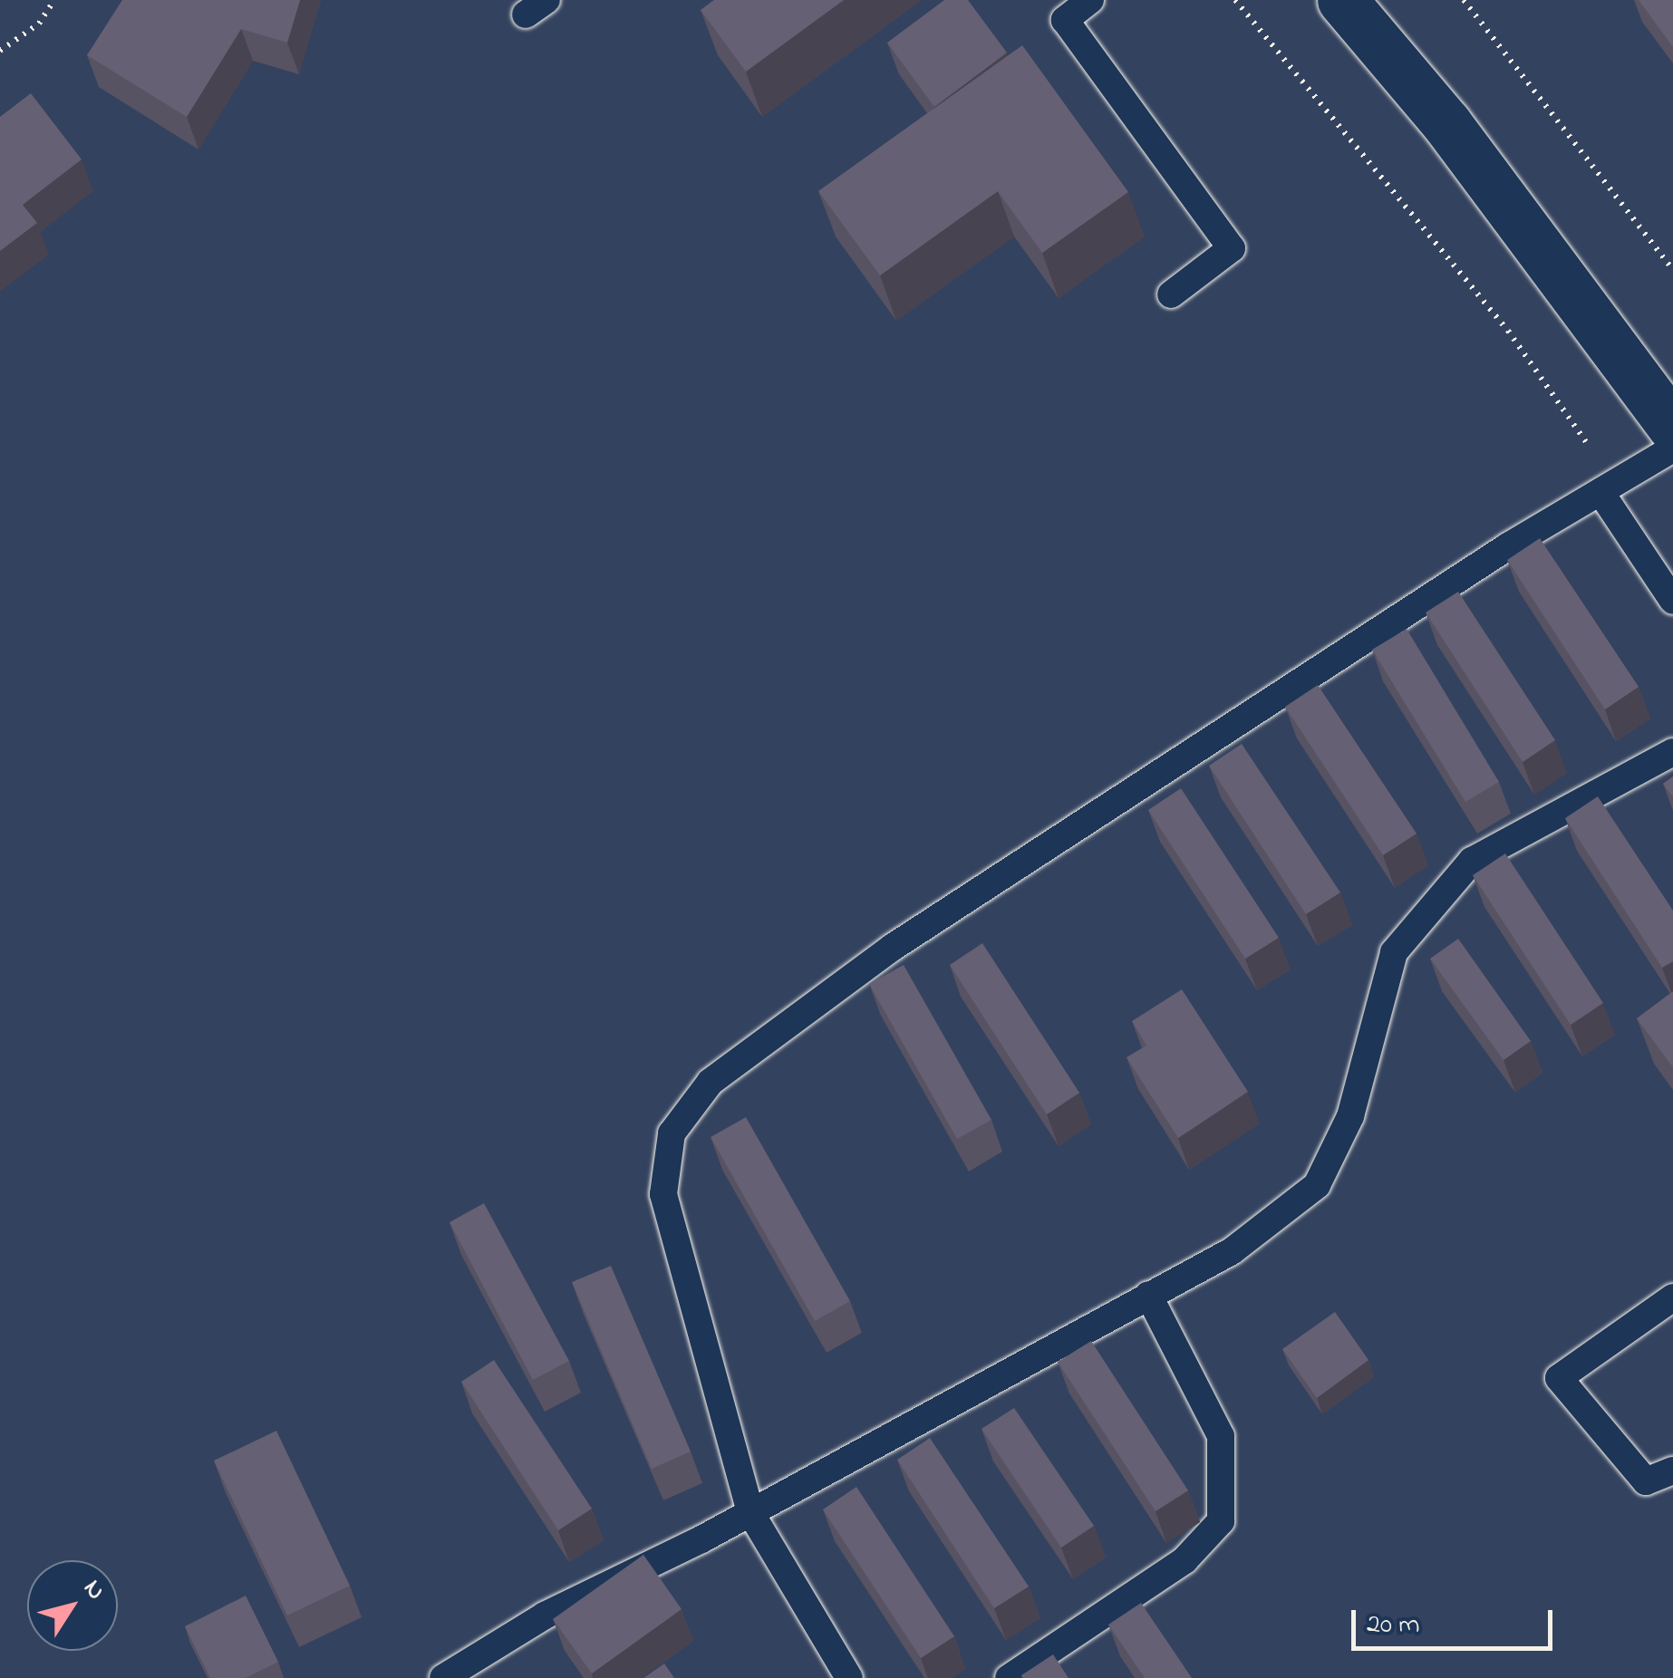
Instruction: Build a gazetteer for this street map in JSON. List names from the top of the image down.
{
  "scale_bar": "20 m",
  "north": "top right"
}
